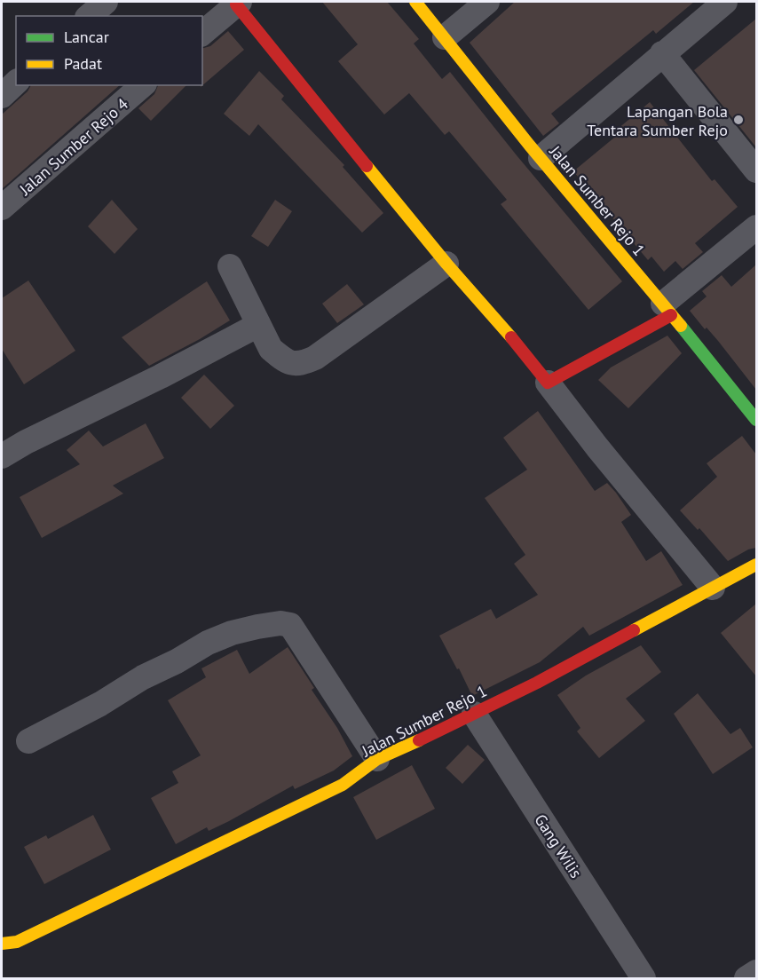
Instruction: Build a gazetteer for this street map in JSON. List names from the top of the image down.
{
  "streets": {
    "street": ["Jalan Sumber Rejo 4", "Jalan Sumber Rejo 1", "Gang Wilis"]
  },
  "crossings": [
    ["Jalan Sumber Rejo 1", "Gang Wilis"]
  ],
  "places": ["Lapangan Bola Tentara Sumber Rejo"],
  "legend": ["Lancar", "Padat"]
}
